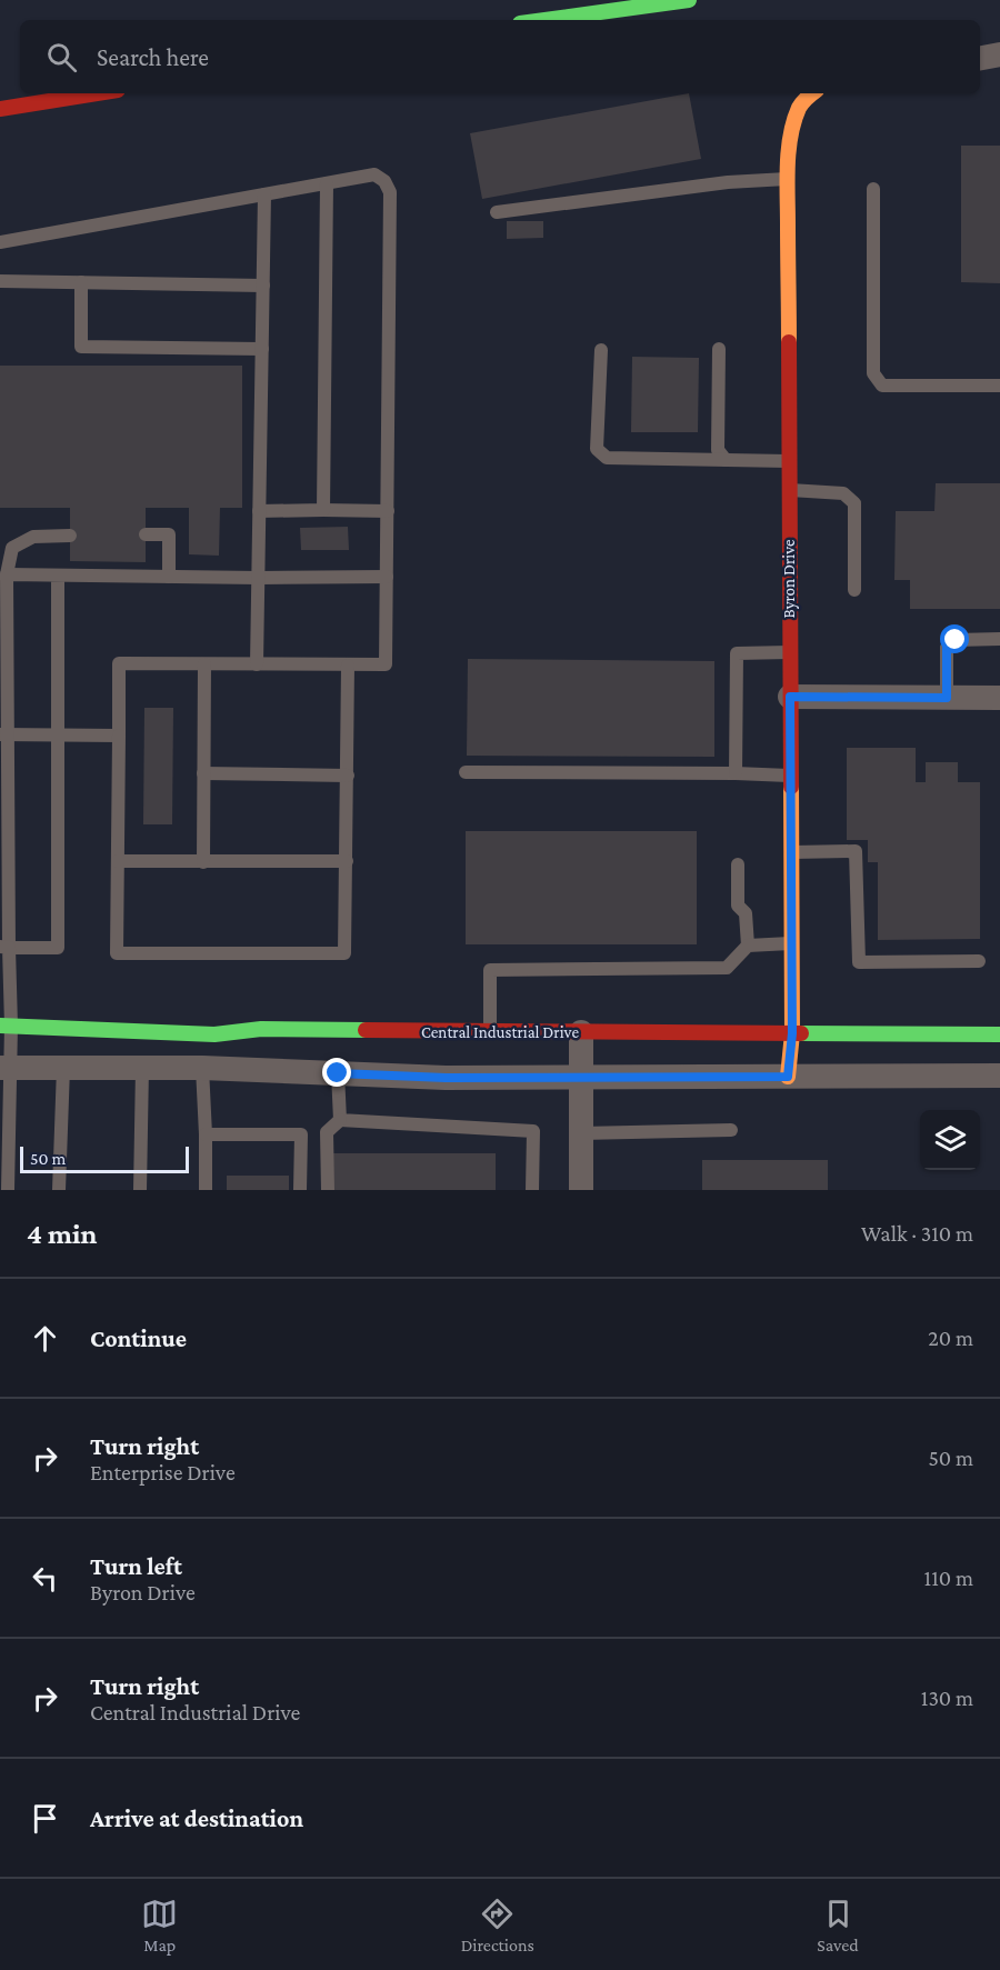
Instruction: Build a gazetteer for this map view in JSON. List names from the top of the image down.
{
  "streets": {
    "main road": ["Byron Drive", "Central Industrial Drive"]
  },
  "crossings": [
    ["Byron Drive", "Central Industrial Drive"]
  ],
  "scale_bar": "50 m",
  "page": {
    "search": "Search here",
    "scale": "50 m",
    "heading": ["4 min", "Walk · 310 m"],
    "list": [
      ["Continue", "20 m"],
      ["Turn right", "Enterprise Drive", "50 m"],
      ["Turn left", "Byron Drive", "110 m"],
      ["Turn right", "Central Industrial Drive", "130 m"],
      "Arrive at destination"
    ],
    "nav": ["Map", "Directions", "Saved"]
  }
}
